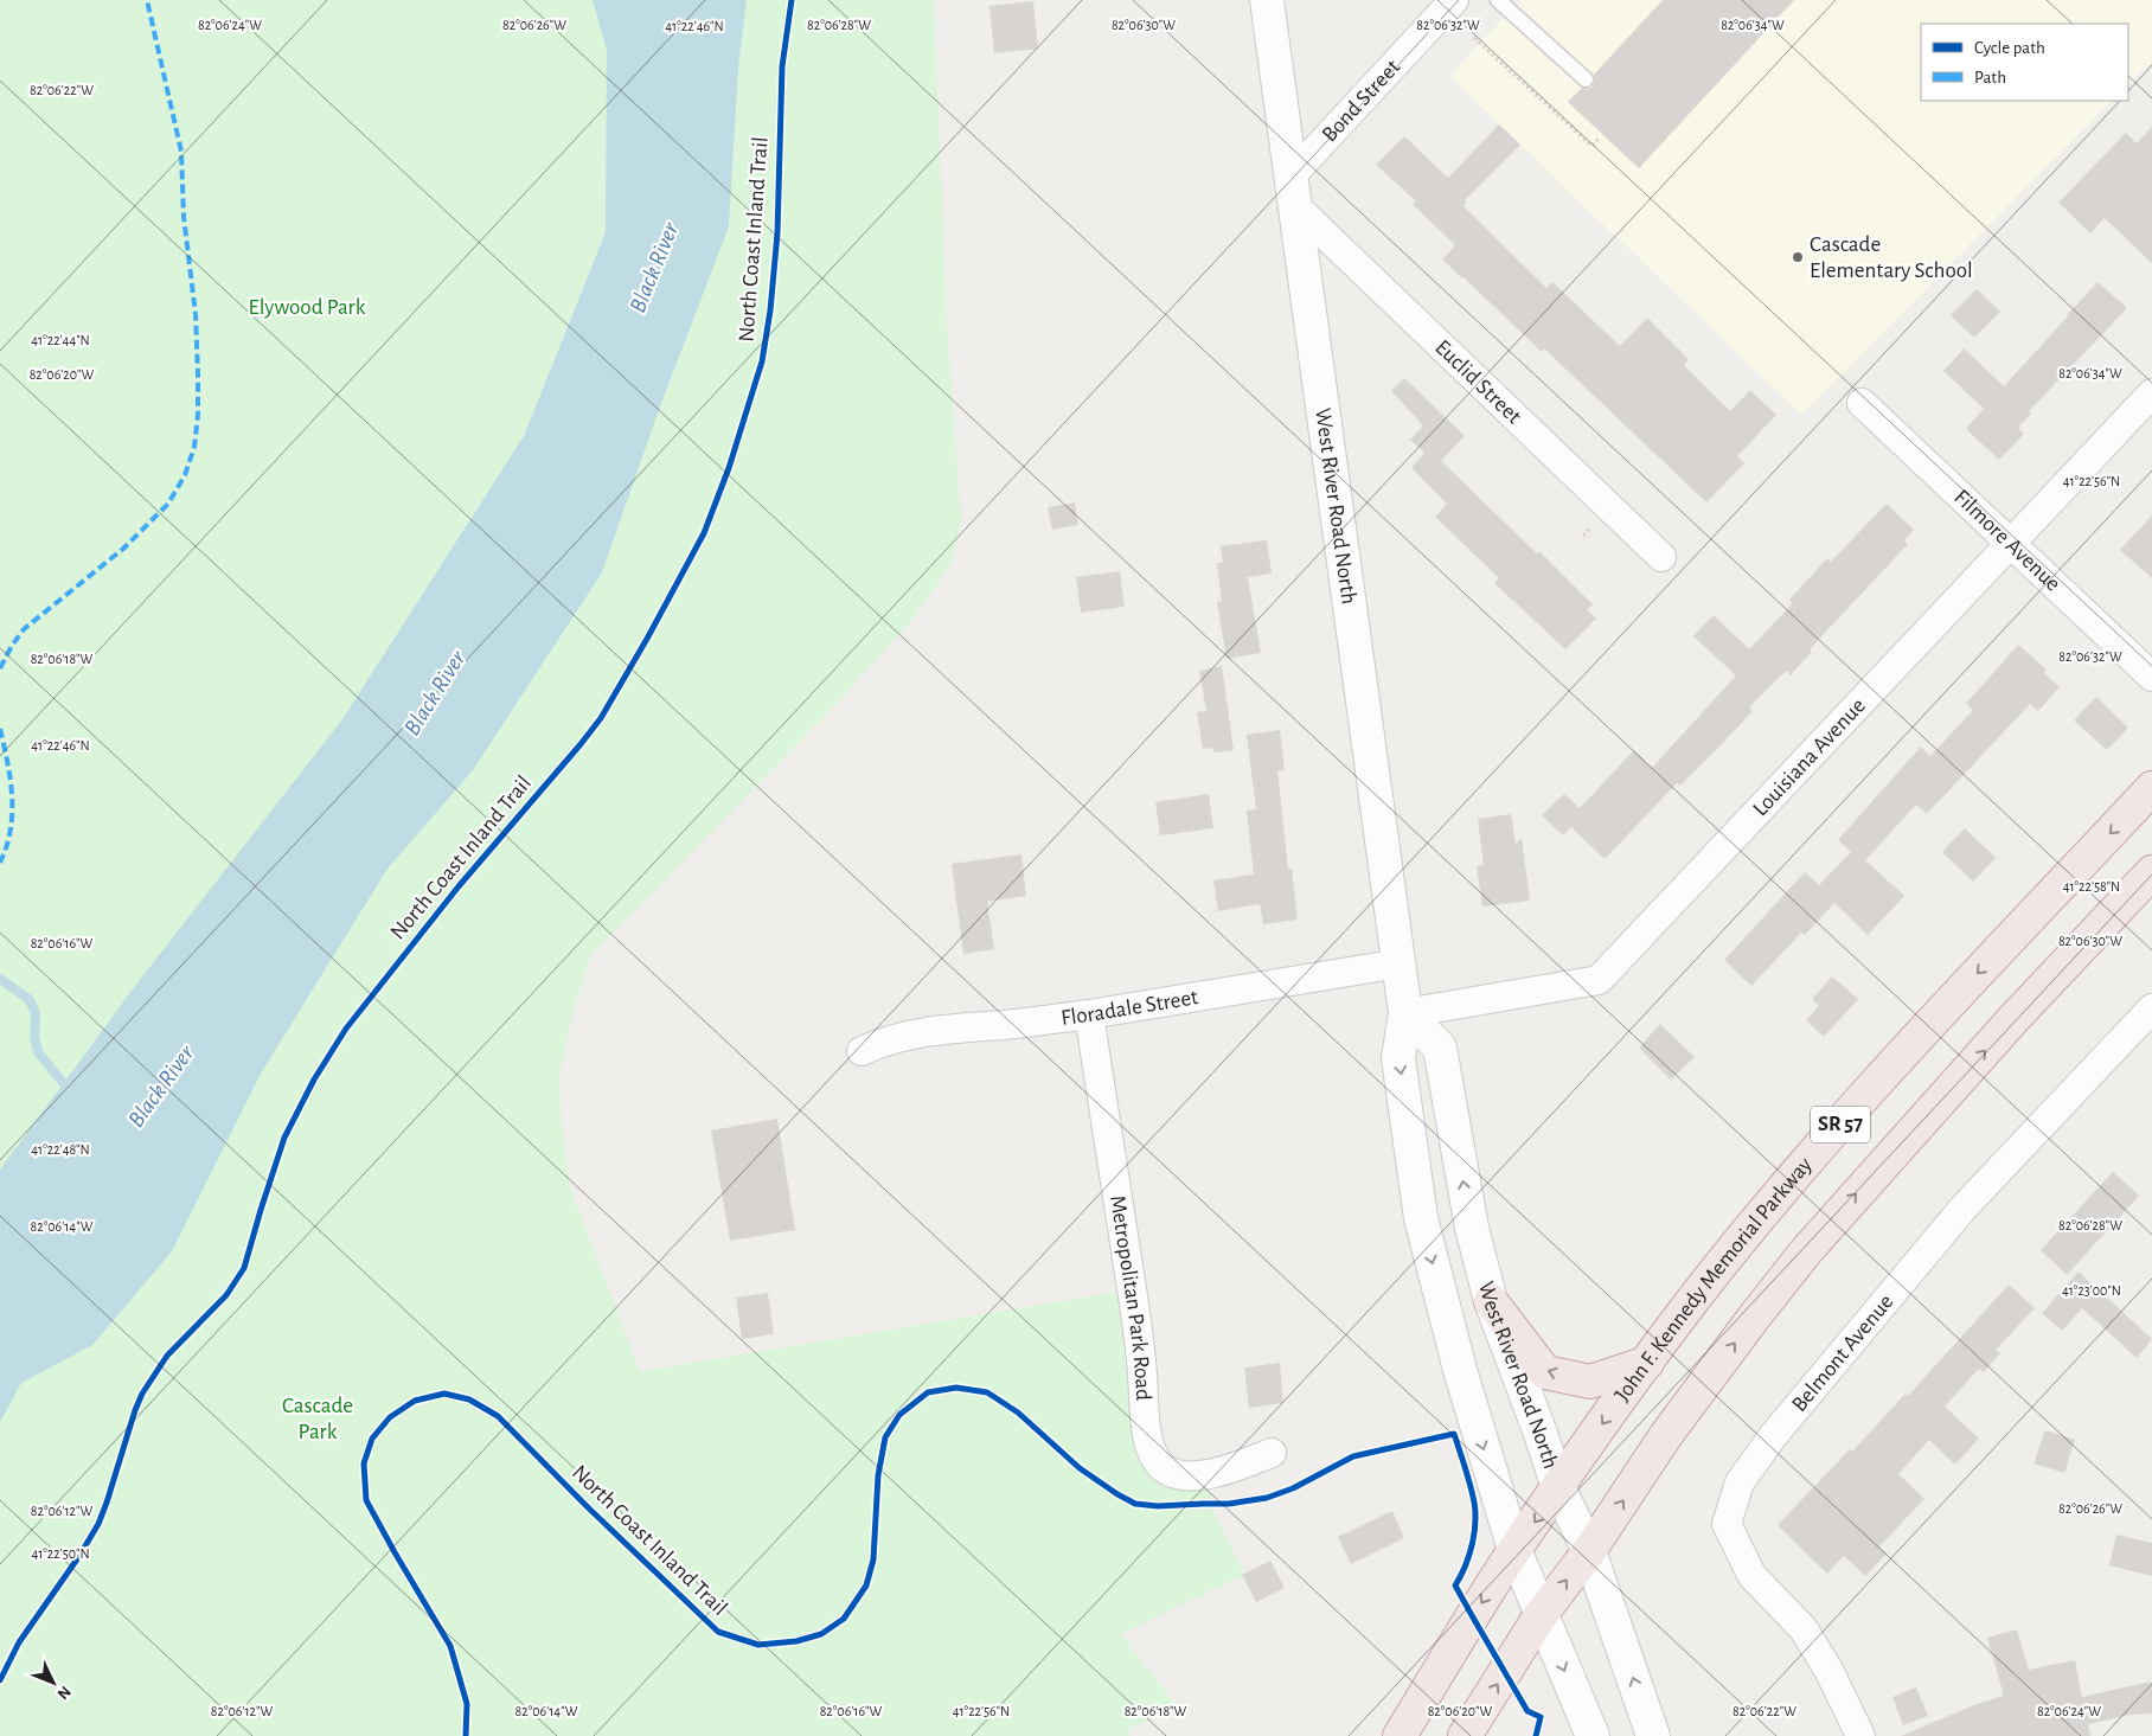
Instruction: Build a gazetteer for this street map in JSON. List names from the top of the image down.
{
  "streets": {
    "highway": ["SR 57", "John F. Kennedy Memorial Parkway"],
    "street": [
      "Bond Street",
      "Euclid Street",
      "West River Road North",
      "Filmore Avenue",
      "Louisiana Avenue",
      "Floradale Street",
      "Metropolitan Park Road",
      "Belmont Avenue"
    ],
    "cycle path": ["North Coast Inland Trail"]
  },
  "crossings": [
    ["Bond Street", "Euclid Street"],
    ["Bond Street", "West River Road North"],
    ["Euclid Street", "West River Road North"],
    ["West River Road North", "Louisiana Avenue"],
    ["West River Road North", "Floradale Street"],
    ["West River Road North", "SR 57"],
    ["West River Road North", "John F. Kennedy Memorial Parkway"],
    ["Filmore Avenue", "Louisiana Avenue"],
    ["Floradale Street", "Metropolitan Park Road"]
  ],
  "water": ["Black River"],
  "parks": ["Elywood Park", "Cascade Park"],
  "places": ["Cascade Elementary School"],
  "legend": ["Cycle path", "Path"],
  "north": "bottom right",
  "coordinates": [
    "82°06'24\"W",
    "82°06'26\"W",
    "82°06'28\"W",
    "82°06'30\"W",
    "82°06'32\"W",
    "82°06'34\"W",
    "41°22'46\"N",
    "82°06'22\"W",
    "41°22'44\"N",
    "82°06'20\"W",
    "41°22'56\"N",
    "82°06'18\"W",
    "41°22'58\"N",
    "82°06'16\"W",
    "41°22'48\"N",
    "82°06'14\"W",
    "41°23'00\"N",
    "82°06'12\"W",
    "41°22'50\"N"
  ]
}
